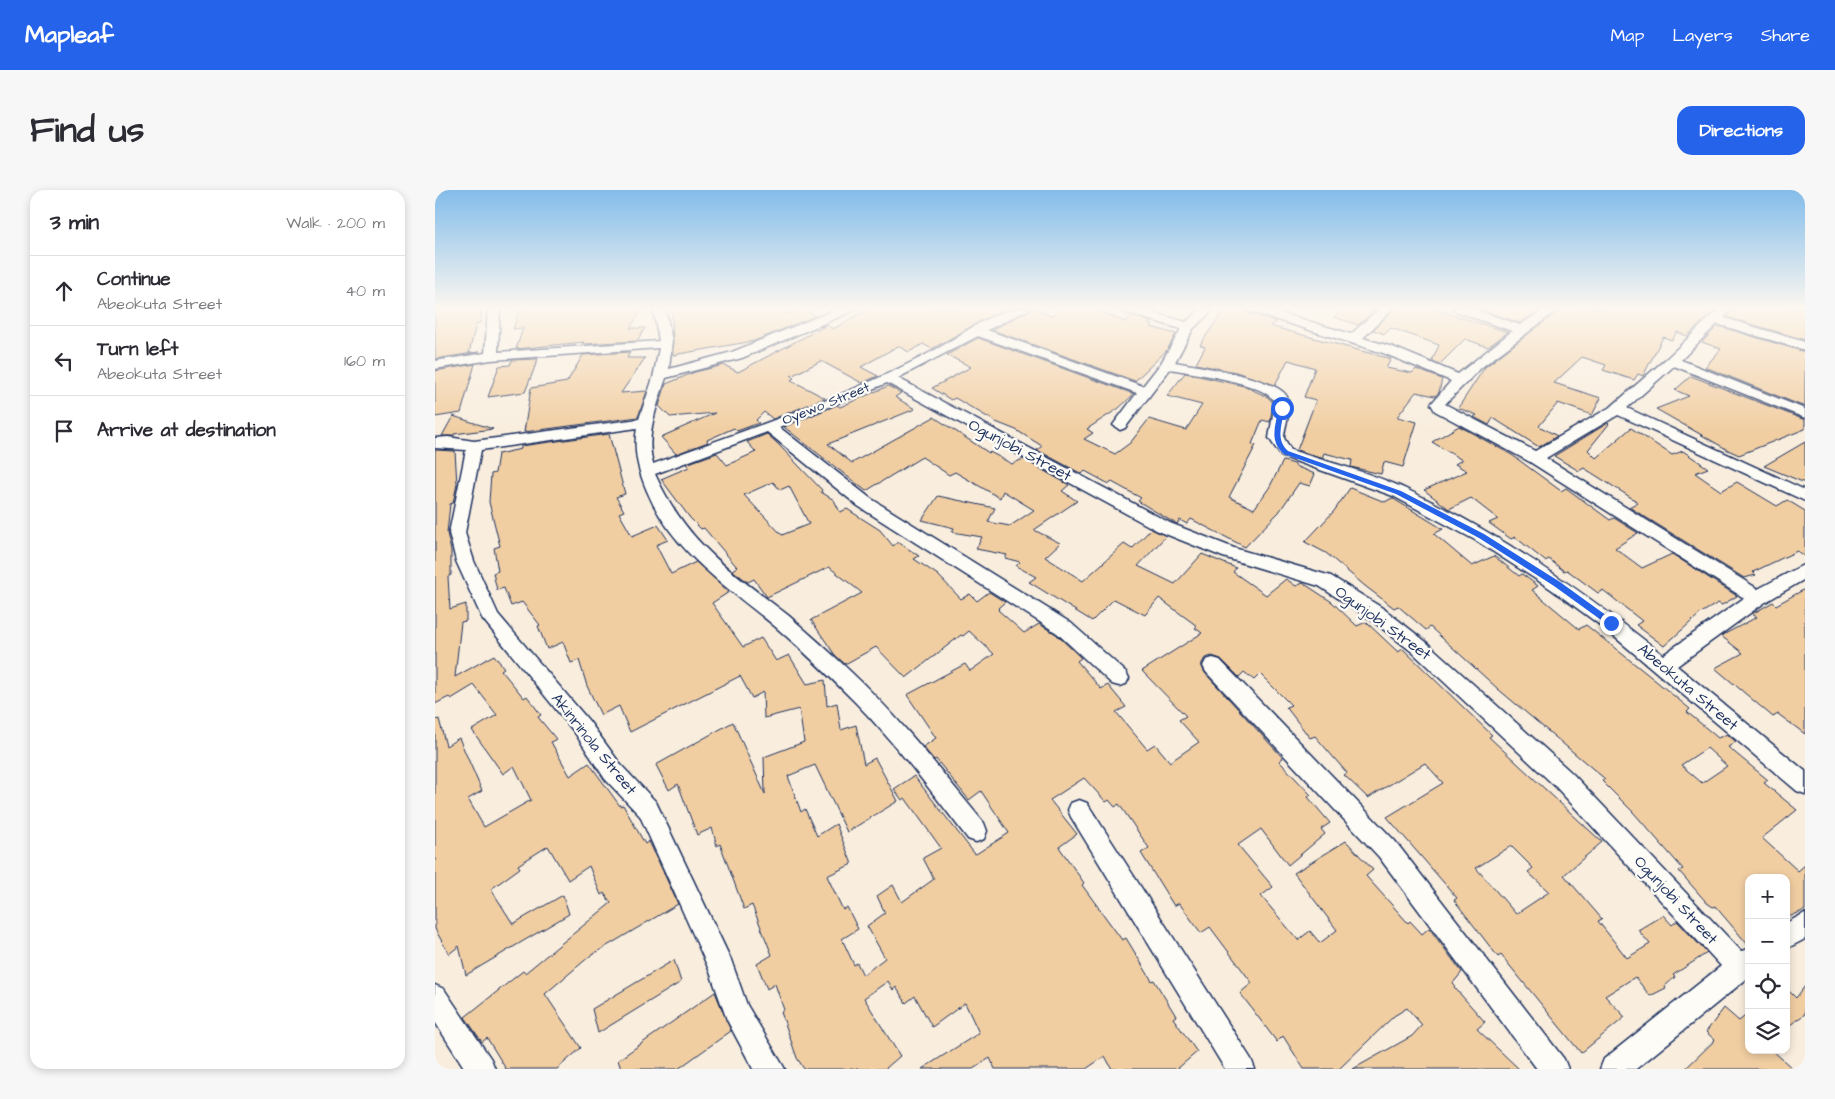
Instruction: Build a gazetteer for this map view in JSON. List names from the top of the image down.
{
  "streets": {
    "street": [
      "Oyewo Street",
      "Ogunjobi Street",
      "Abeokuta Street",
      "Akinrinola Street"
    ]
  },
  "crossings": [
    ["Oyewo Street", "Ogunjobi Street"]
  ],
  "page": {
    "header": "Mapleaf",
    "nav": ["Map", "Layers", "Share"],
    "title": "Find us",
    "buttons": "Directions",
    "heading": ["3 min", "Walk · 200 m"],
    "list": [
      ["Continue", "Abeokuta Street", "40 m"],
      ["Turn left", "Abeokuta Street", "160 m"],
      "Arrive at destination"
    ],
    "map_buttons": ["+", "−"]
  }
}
